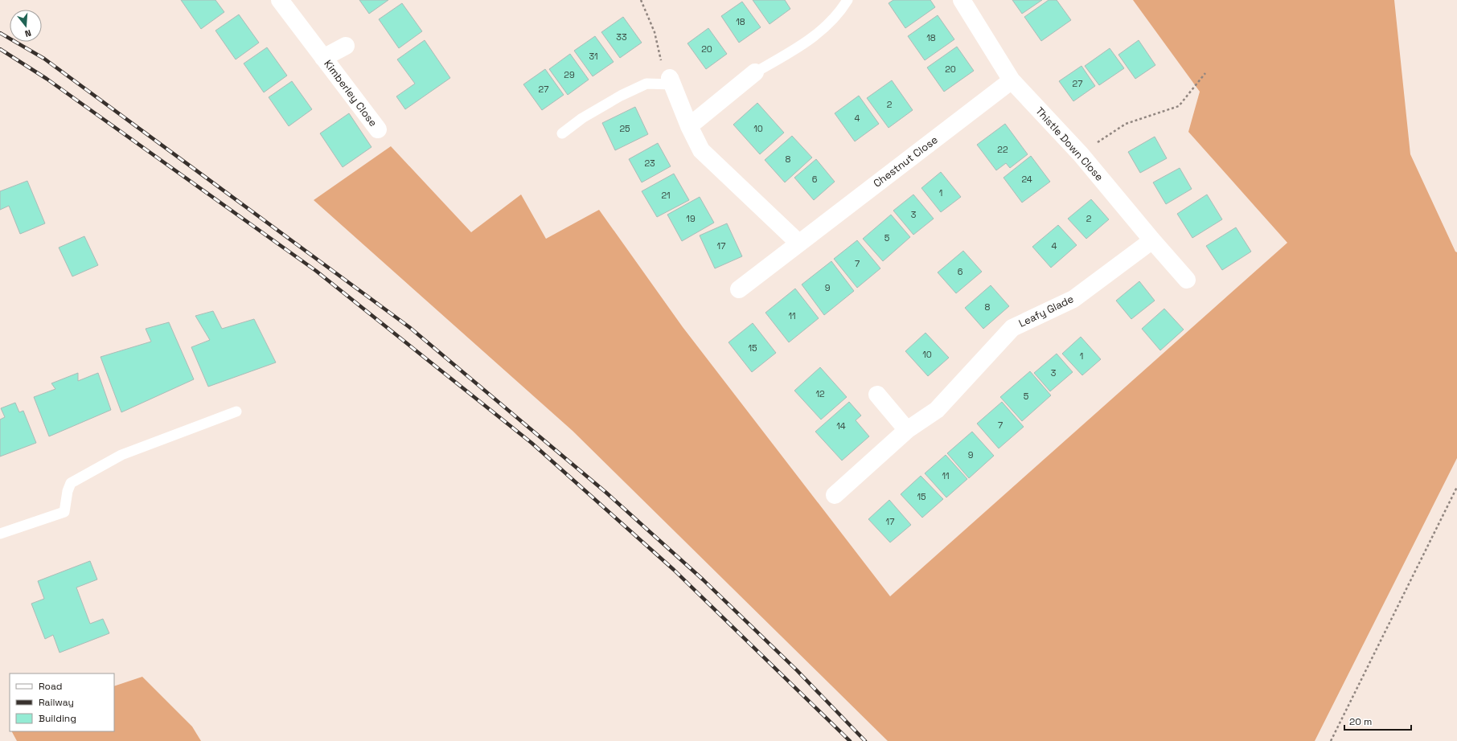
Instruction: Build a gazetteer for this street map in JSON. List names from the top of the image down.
{
  "streets": {
    "street": [
      "Kimberley Close",
      "Thistle Down Close",
      "Chestnut Close",
      "Leafy Glade"
    ]
  },
  "crossings": [
    ["Thistle Down Close", "Chestnut Close"],
    ["Thistle Down Close", "Leafy Glade"]
  ],
  "house_numbers": [
    "18",
    "33",
    "18",
    "20",
    "31",
    "20",
    "29",
    "27",
    "27",
    "2",
    "4",
    "25",
    "10",
    "22",
    "8",
    "23",
    "6",
    "24",
    "1",
    "21",
    "3",
    "19",
    "2",
    "5",
    "17",
    "4",
    "7",
    "6",
    "9",
    "8",
    "11",
    "15",
    "10",
    "1",
    "3",
    "12",
    "5",
    "7",
    "14",
    "9",
    "11",
    "15",
    "17"
  ],
  "legend": ["Road", "Railway", "Building"],
  "scale_bar": "20 m",
  "north": "bottom"
}
